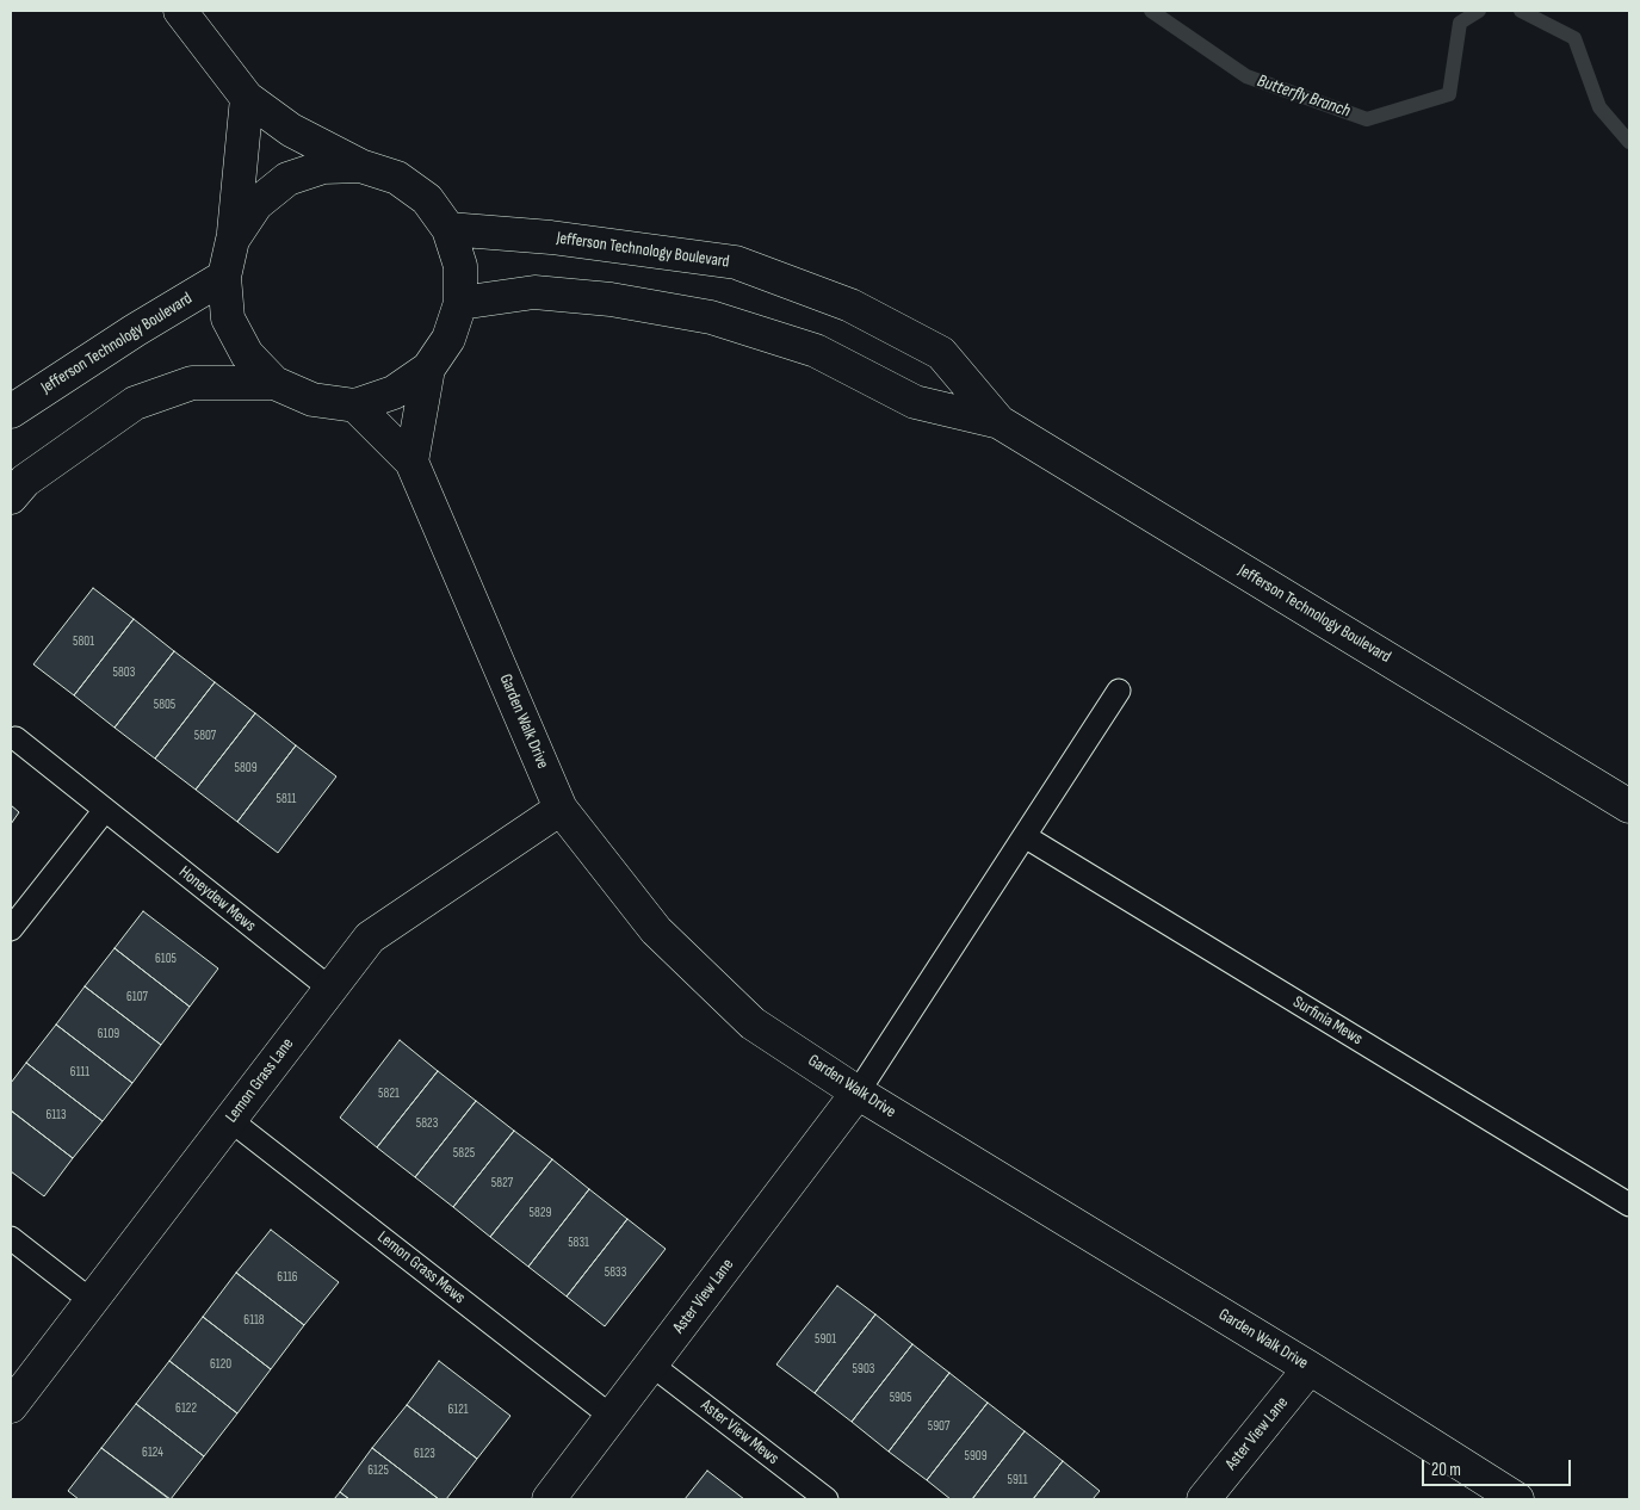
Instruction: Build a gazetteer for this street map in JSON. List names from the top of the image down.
{
  "streets": {
    "street": [
      "Jefferson Technology Boulevard",
      "Garden Walk Drive",
      "Lemon Grass Lane",
      "Aster View Lane"
    ],
    "lane": [
      "Honeydew Mews",
      "Surfinia Mews",
      "Lemon Grass Mews",
      "Aster View Mews"
    ]
  },
  "crossings": [
    ["Garden Walk Drive", "Lemon Grass Lane"],
    ["Garden Walk Drive", "Aster View Lane"],
    ["Honeydew Mews", "Lemon Grass Lane"],
    ["Lemon Grass Lane", "Lemon Grass Mews"],
    ["Lemon Grass Mews", "Aster View Lane"],
    ["Aster View Lane", "Aster View Mews"]
  ],
  "water": ["Butterfly Branch"],
  "house_numbers": [
    "5801",
    "5803",
    "5805",
    "5807",
    "5809",
    "5811",
    "6105",
    "6107",
    "6109",
    "6111",
    "5821",
    "6113",
    "5823",
    "5825",
    "5827",
    "5829",
    "5831",
    "5833",
    "6116",
    "6118",
    "5901",
    "6120",
    "5903",
    "5905",
    "6122",
    "6121",
    "5907",
    "6124",
    "6123",
    "5909",
    "6125",
    "5911"
  ],
  "scale_bar": "20 m"
}
